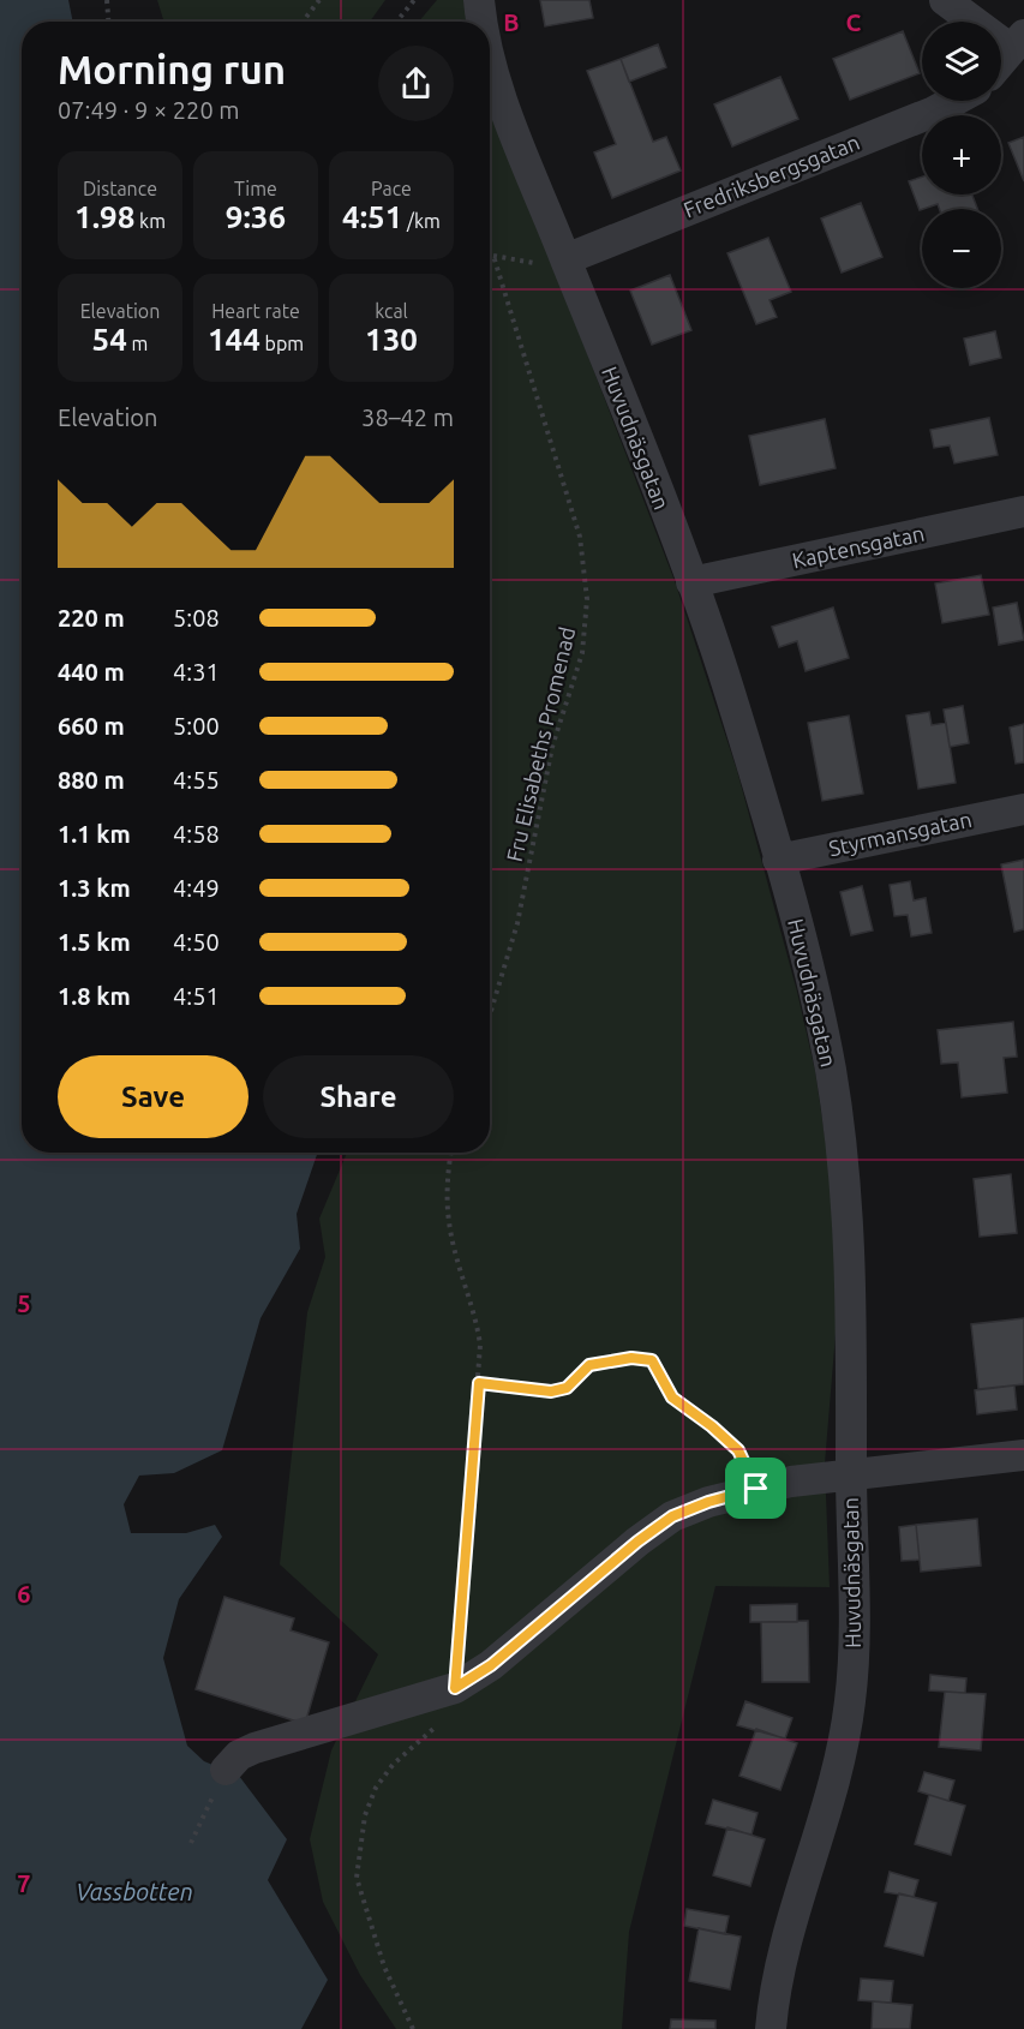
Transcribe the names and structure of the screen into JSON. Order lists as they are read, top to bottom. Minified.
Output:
{"streets":{"street":["Fredriksbergsgatan","Huvudnäsgatan","Kaptensgatan","Styrmansgatan"],"path":["Fru Elisabeths Promenad"]},"crossings":[["Fredriksbergsgatan","Huvudnäsgatan"],["Huvudnäsgatan","Kaptensgatan"],["Huvudnäsgatan","Styrmansgatan"]],"water":["Vassbotten"],"page":{"map_buttons":["+","−"],"heading":["Morning run","07:49 · 9 × 220 m"],"stats":[["Distance","1.98 km"],["Time","9:36"],["Pace","4:51 /km"],["Elevation","54 m"],["Heart rate","144 bpm"],["kcal","130"]],"chart":["Elevation","38–42 m"],"list":[{"name":"220 m","note":"5:08"},{"name":"440 m","note":"4:31"},{"name":"660 m","note":"5:00"},{"name":"880 m","note":"4:55"},{"name":"1.1 km","note":"4:58"},{"name":"1.3 km","note":"4:49"},{"name":"1.5 km","note":"4:50"},{"name":"1.8 km","note":"4:51"}],"buttons":["Save","Share"]},"grid":{"columns":["B","C"],"rows":["5","6","7"]}}
